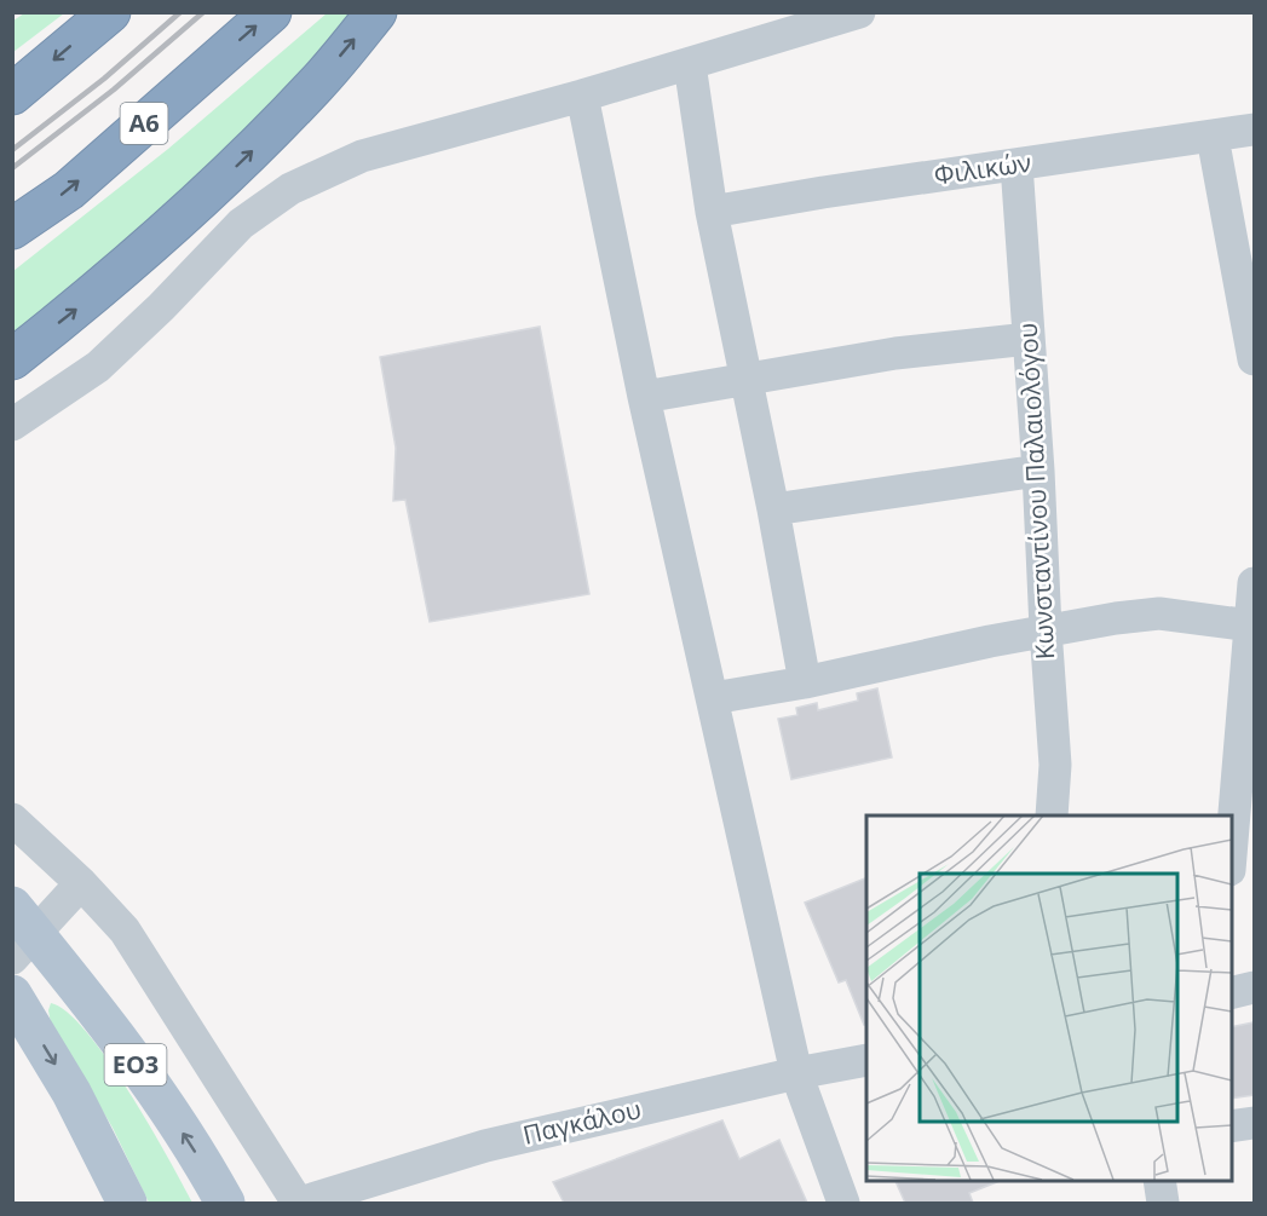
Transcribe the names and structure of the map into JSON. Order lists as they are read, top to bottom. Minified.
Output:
{"streets":{"highway":["Α6"],"main road":["ΕΟ3"],"street":["Φιλικών","Κωνσταντίνου Παλαιολόγου","Παγκάλου"]},"crossings":[["Φιλικών","Κωνσταντίνου Παλαιολόγου"]]}
